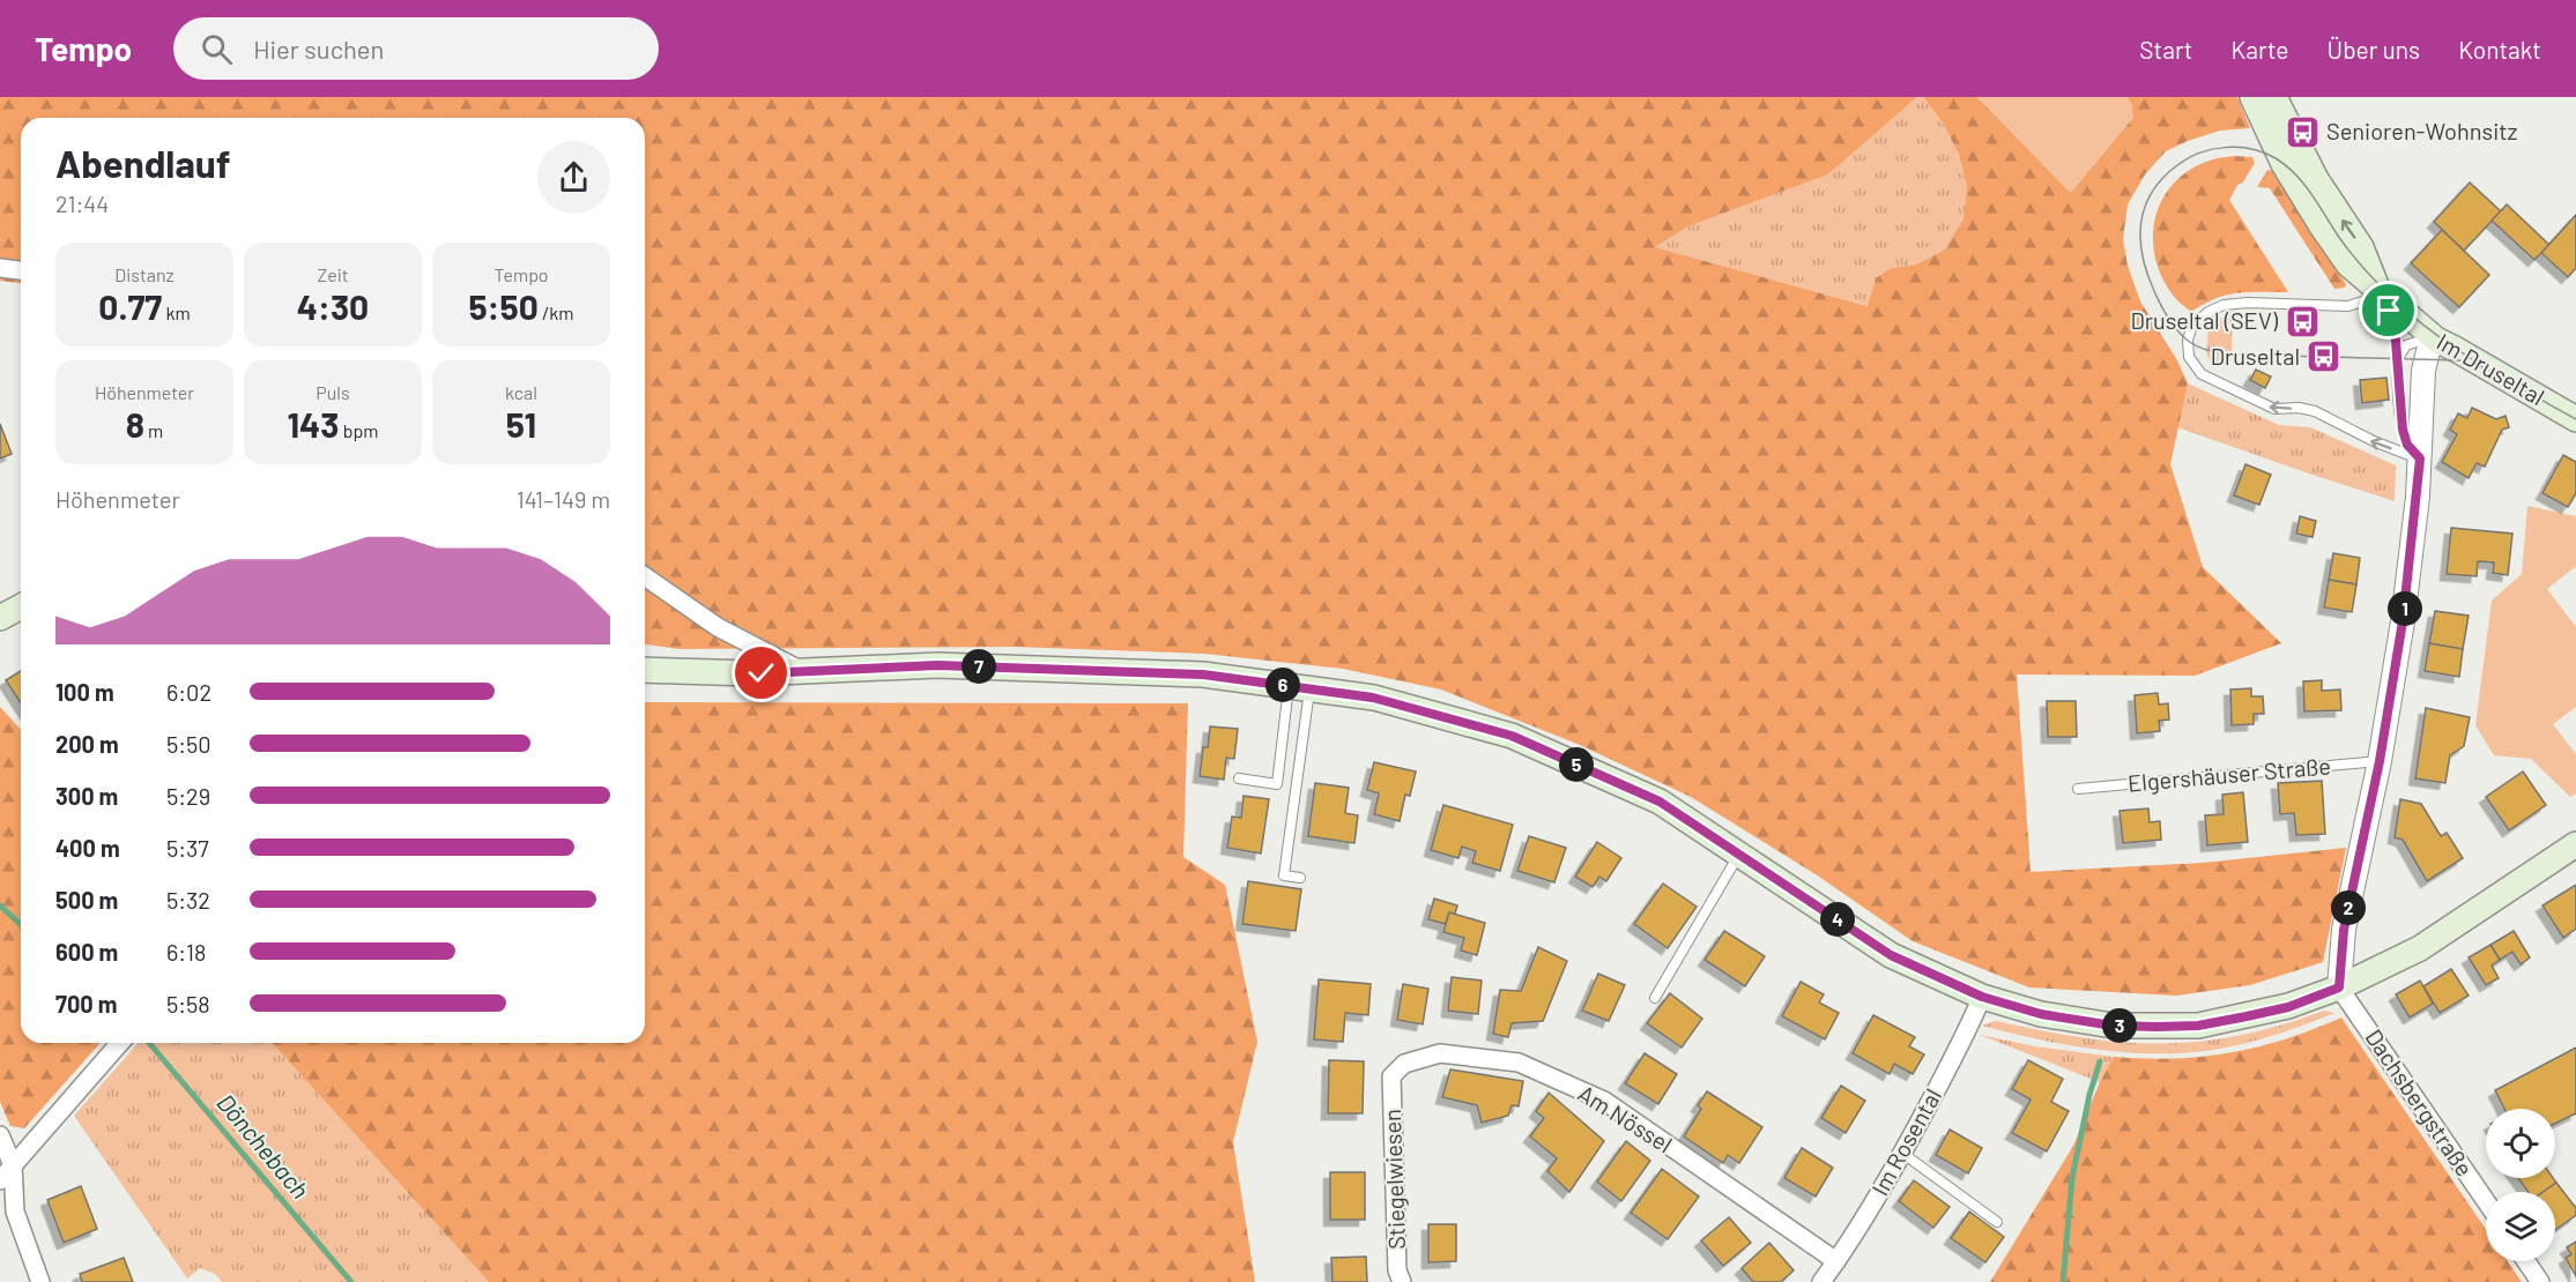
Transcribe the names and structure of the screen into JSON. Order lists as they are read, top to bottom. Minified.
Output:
{"streets":{"main road":["Im Druseltal"],"street":["Dachsbergstraße","Am Nössel","Im Rosental","Stiegelwiesen"],"lane":["Elgershäuser Straße"]},"crossings":[["Am Nössel","Im Rosental"],["Am Nössel","Stiegelwiesen"]],"water":["Dönchebach"],"places":{"bus stop":["Senioren-Wohnsitz","Druseltal (SEV)","Druseltal"]},"page":{"header":"Tempo","search":"Hier suchen","nav":["Start","Karte","Über uns","Kontakt"],"heading":["Abendlauf","21:44"],"stats":[["Distanz","0.77 km"],["Zeit","4:30"],["Tempo","5:50 /km"],["Höhenmeter","8 m"],["Puls","143 bpm"],["kcal","51"]],"chart":["Höhenmeter","141–149 m"],"pins":["1","7","6","5","2","4","3"],"list":[{"name":"100 m","note":"6:02"},{"name":"200 m","note":"5:50"},{"name":"300 m","note":"5:29"},{"name":"400 m","note":"5:37"},{"name":"500 m","note":"5:32"},{"name":"600 m","note":"6:18"},{"name":"700 m","note":"5:58"}]}}
